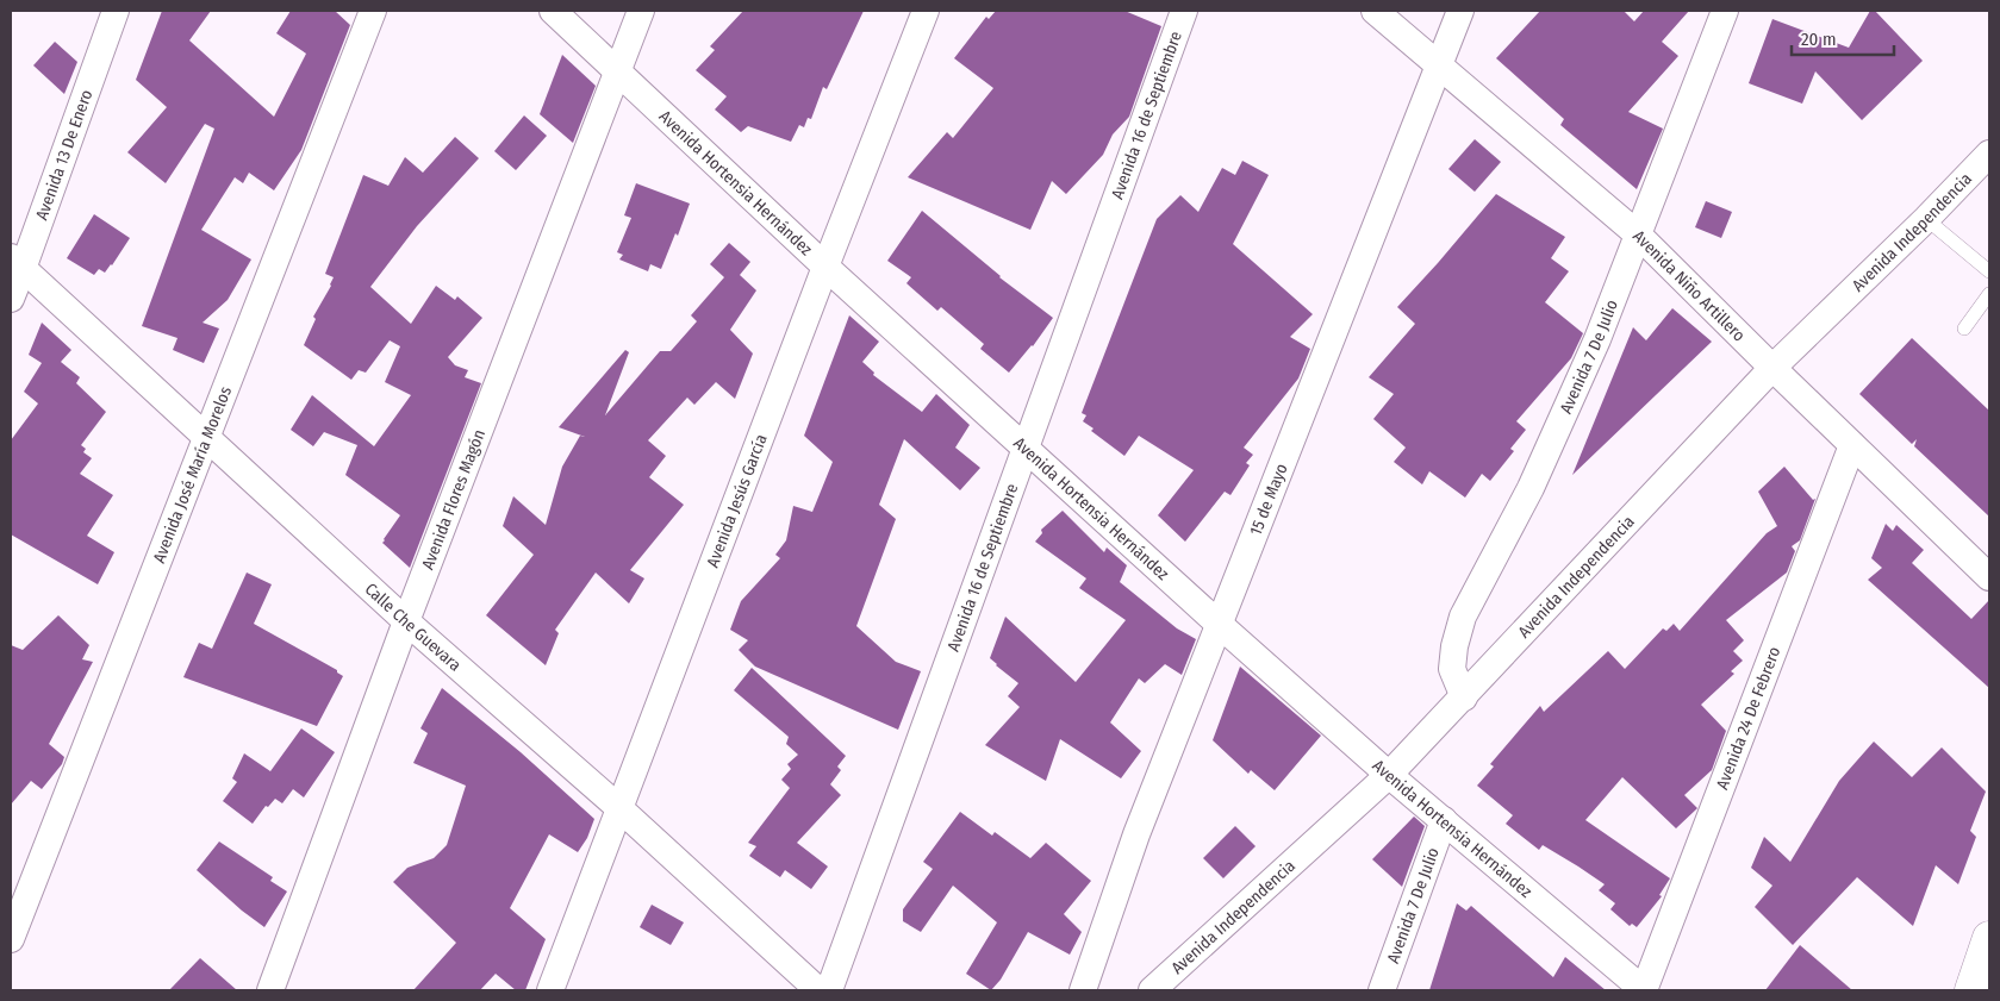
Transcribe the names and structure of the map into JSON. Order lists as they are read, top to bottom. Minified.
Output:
{"streets":{"street":["Avenida 16 de Septiembre","Avenida 13 De Enero","Avenida Hortensia Hernández","Avenida Independencia","Avenida Niño Artillero","Avenida 7 De Julio","Avenida José María Morelos","15 de Mayo","Avenida Flores Magón","Avenida Jesús García","Calle Che Guevara","Avenida 24 De Febrero"]},"crossings":[["Avenida 16 de Septiembre","Avenida Hortensia Hernández"],["Avenida 13 De Enero","Calle Che Guevara"],["Avenida Hortensia Hernández","Avenida Independencia"],["Avenida Hortensia Hernández","Avenida 7 De Julio"],["Avenida Hortensia Hernández","15 de Mayo"],["Avenida Hortensia Hernández","Avenida Flores Magón"],["Avenida Hortensia Hernández","Avenida Jesús García"],["Avenida Hortensia Hernández","Avenida 24 De Febrero"],["Avenida Independencia","Avenida Niño Artillero"],["Avenida Independencia","Avenida 7 De Julio"],["Avenida Niño Artillero","Avenida 7 De Julio"],["Avenida Niño Artillero","15 de Mayo"],["Avenida Niño Artillero","Avenida 24 De Febrero"],["Avenida José María Morelos","Calle Che Guevara"],["Avenida Flores Magón","Calle Che Guevara"],["Avenida Jesús García","Calle Che Guevara"]],"scale_bar":"20 m"}
